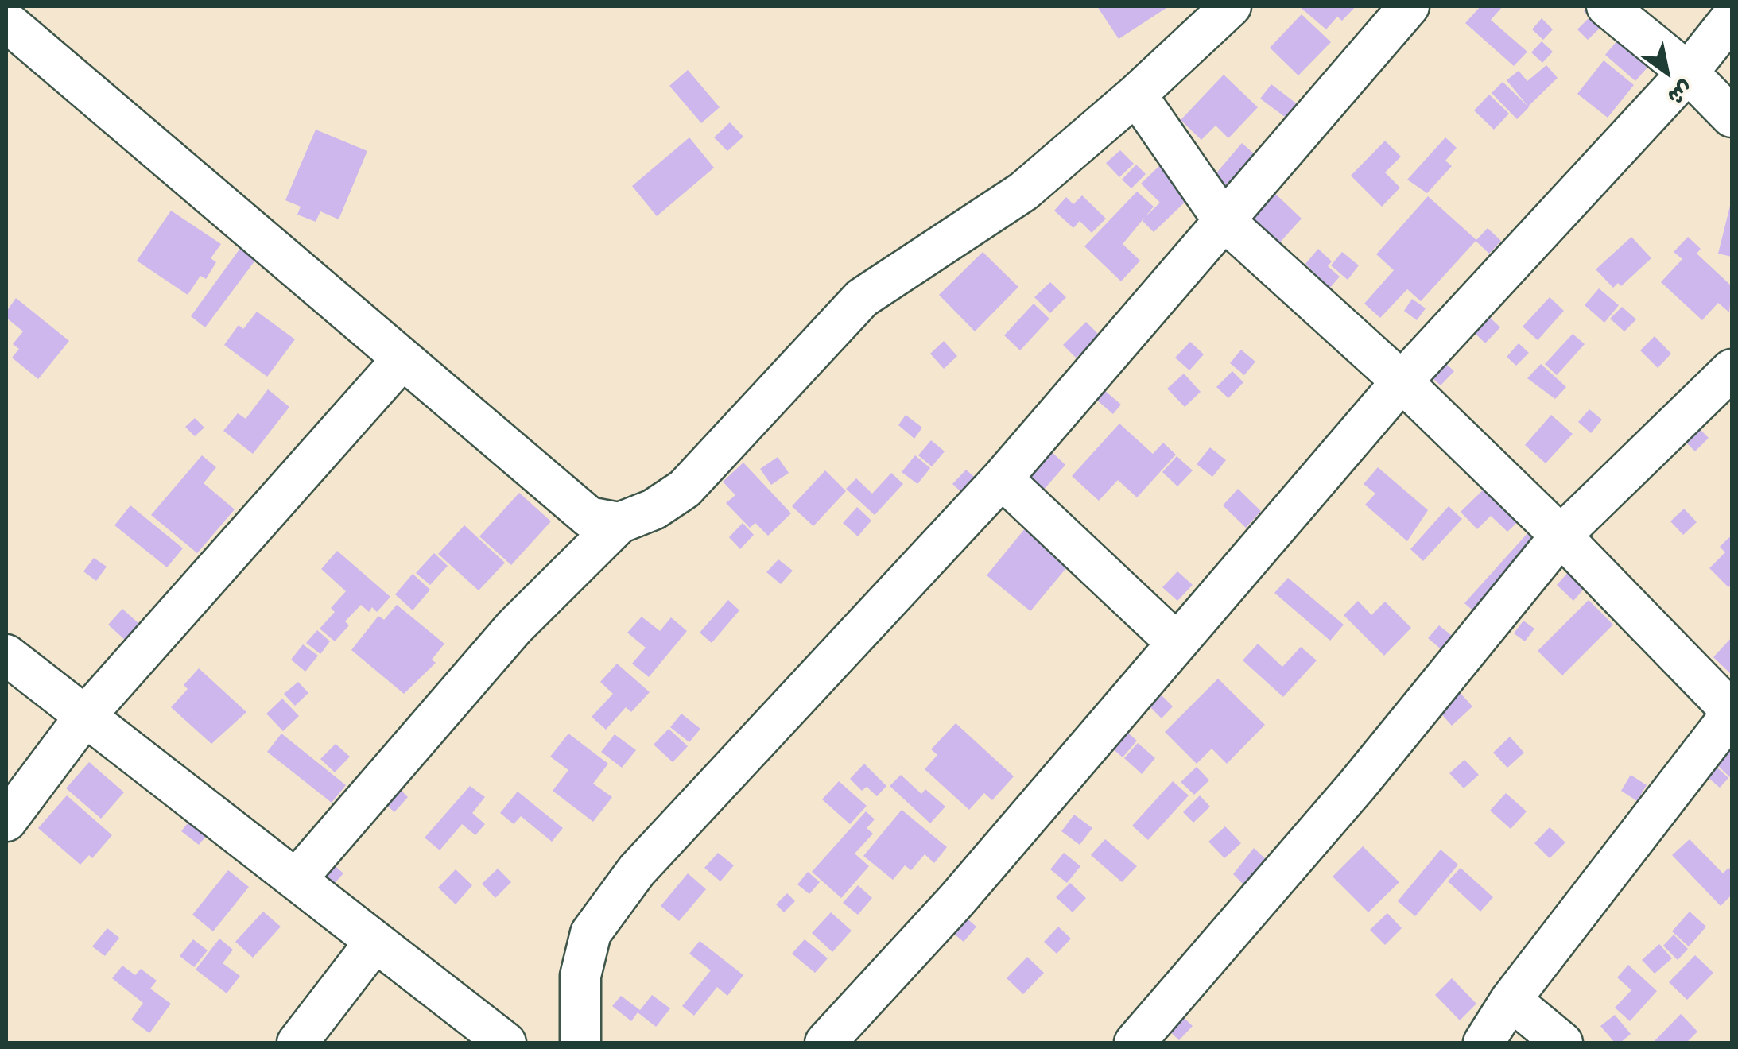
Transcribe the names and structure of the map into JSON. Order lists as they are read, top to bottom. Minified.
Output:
{"north":"bottom right"}
